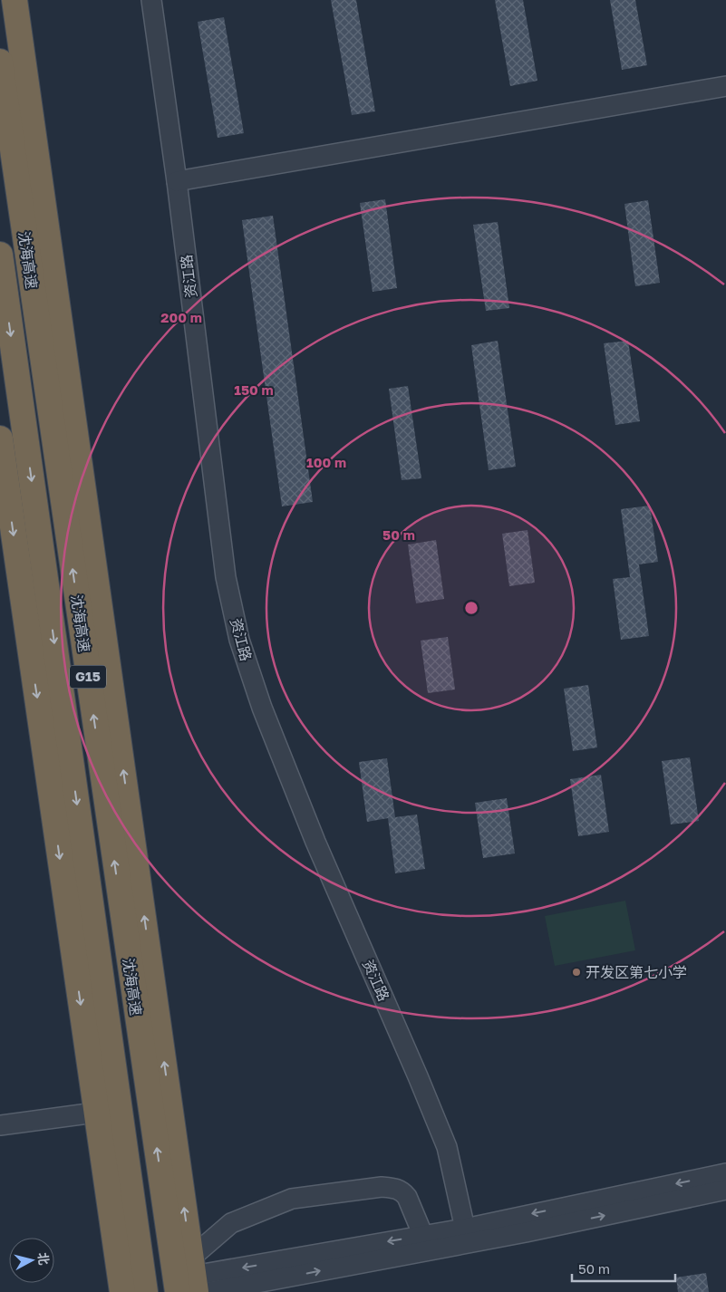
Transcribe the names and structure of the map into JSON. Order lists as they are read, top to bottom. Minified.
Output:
{"streets":{"highway":["沈海高速","G15"],"street":["资江路"]},"places":["开发区第七小学"],"scale_bar":"50 m","north":"right","rings":["200 m","150 m","100 m","50 m"]}
